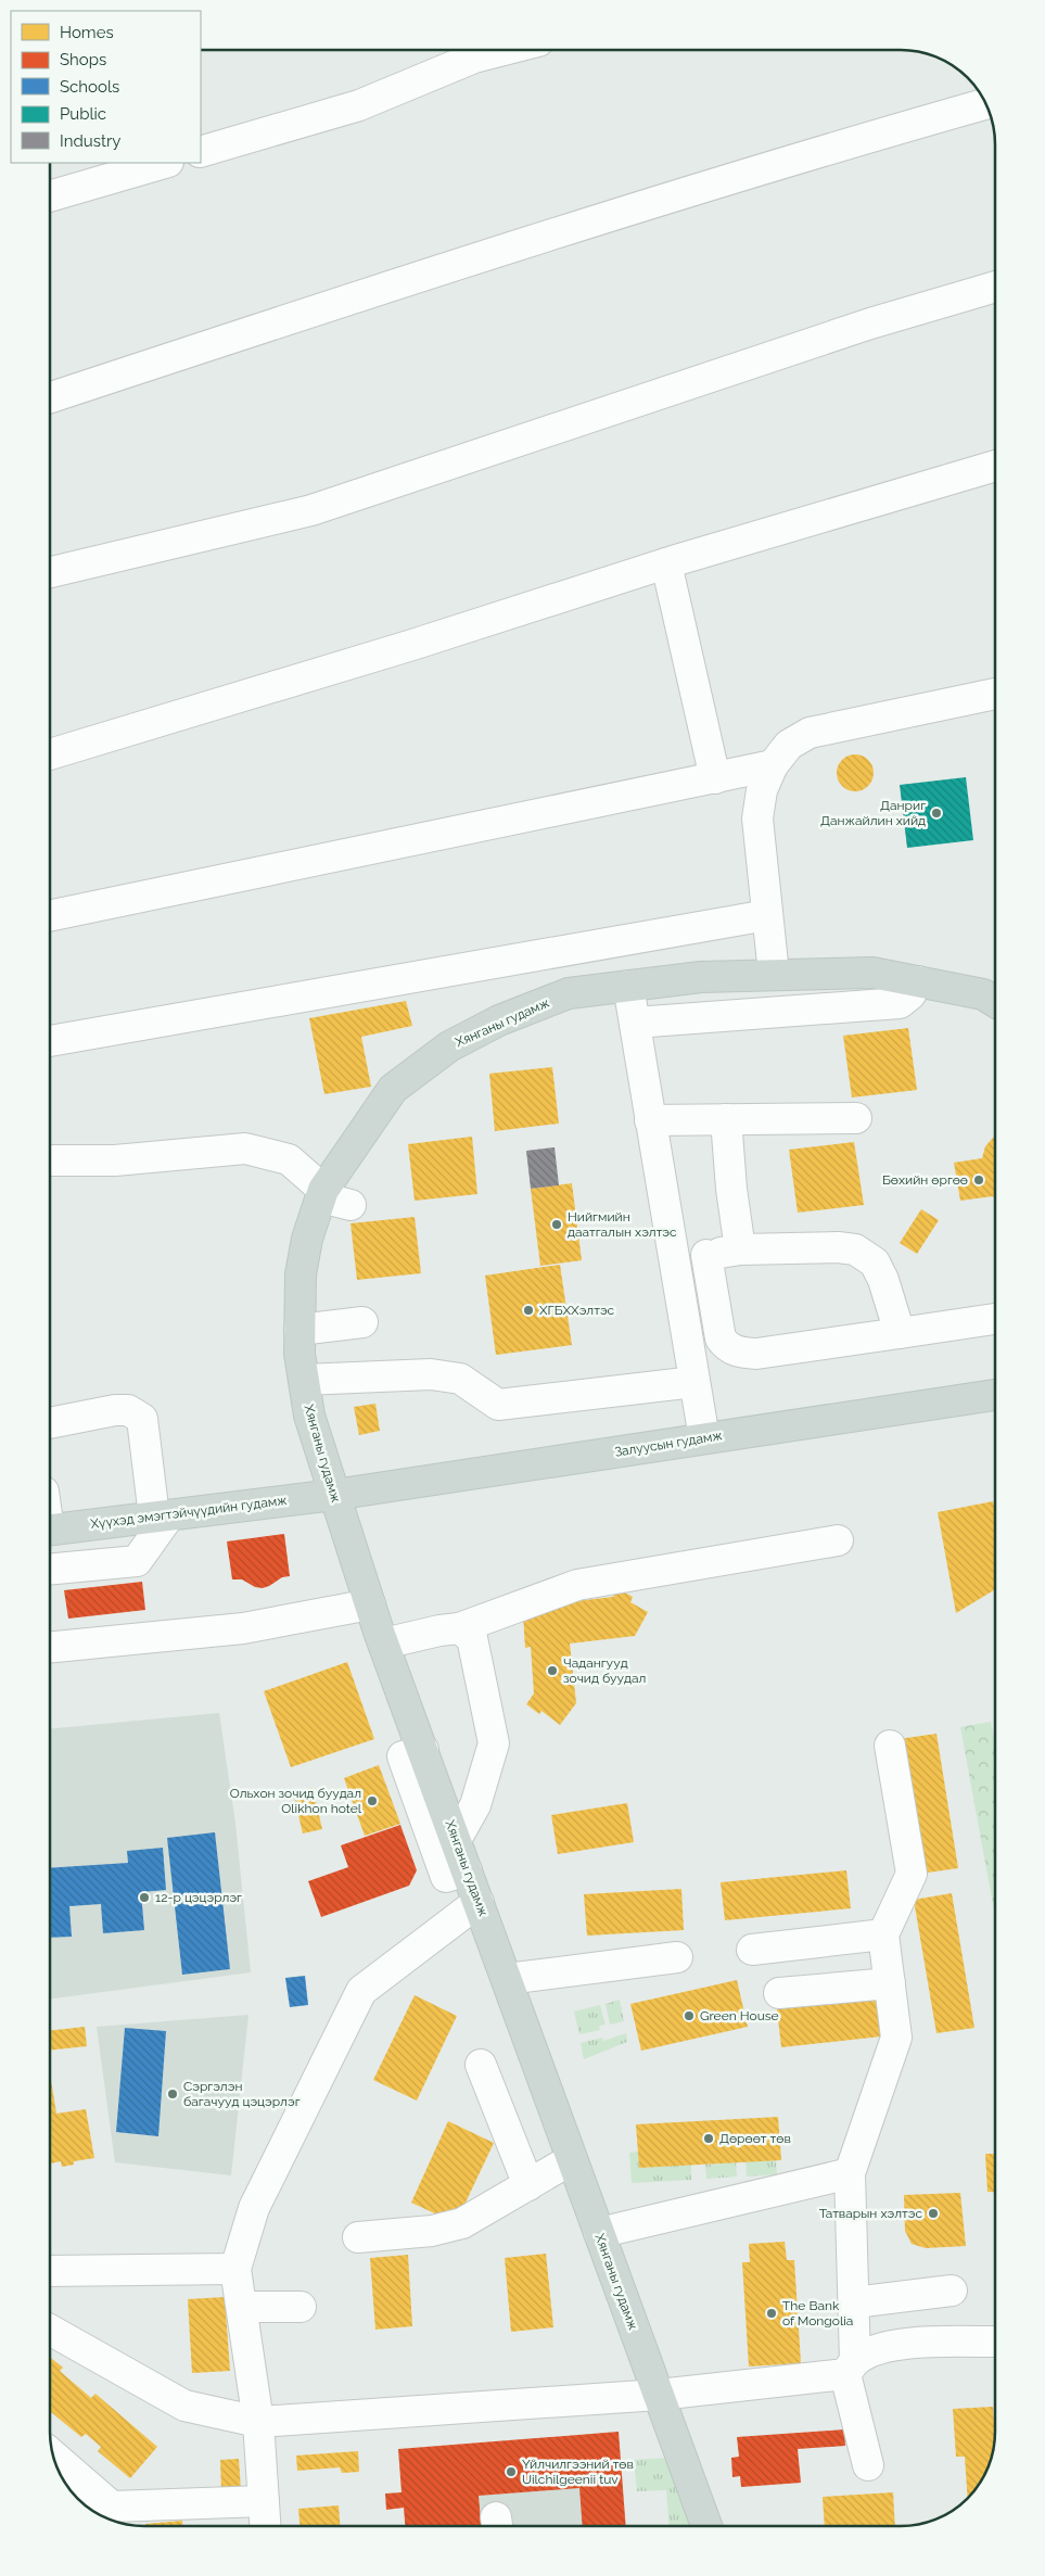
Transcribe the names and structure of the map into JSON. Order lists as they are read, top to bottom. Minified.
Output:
{"streets":{"main road":["Хянганы гудамж","Залуусын гудамж","Хүүхэд эмэгтэйчүүдийн гудамж"]},"crossings":[["Хянганы гудамж","Залуусын гудамж"],["Хянганы гудамж","Хүүхэд эмэгтэйчүүдийн гудамж"],["Залуусын гудамж","Хүүхэд эмэгтэйчүүдийн гудамж"]],"places":["Данриг Данжайлин хийд","Бөхийн өргөө","Нийгмийн даатгалын хэлтэс","ХГБХХэлтэс","Чадангууд зочид буудал","Ольхон зочид буудал Olikhon hotel","12-р цэцэрлэг","Green House","Сэргэлэн багачууд цэцэрлэг","Дөрөөт төв","Татварын хэлтэс","The Bank of Mongolia","Үйлчилгээний төв Uilchilgeenii tuv"],"legend":["Homes","Shops","Schools","Public","Industry"]}
